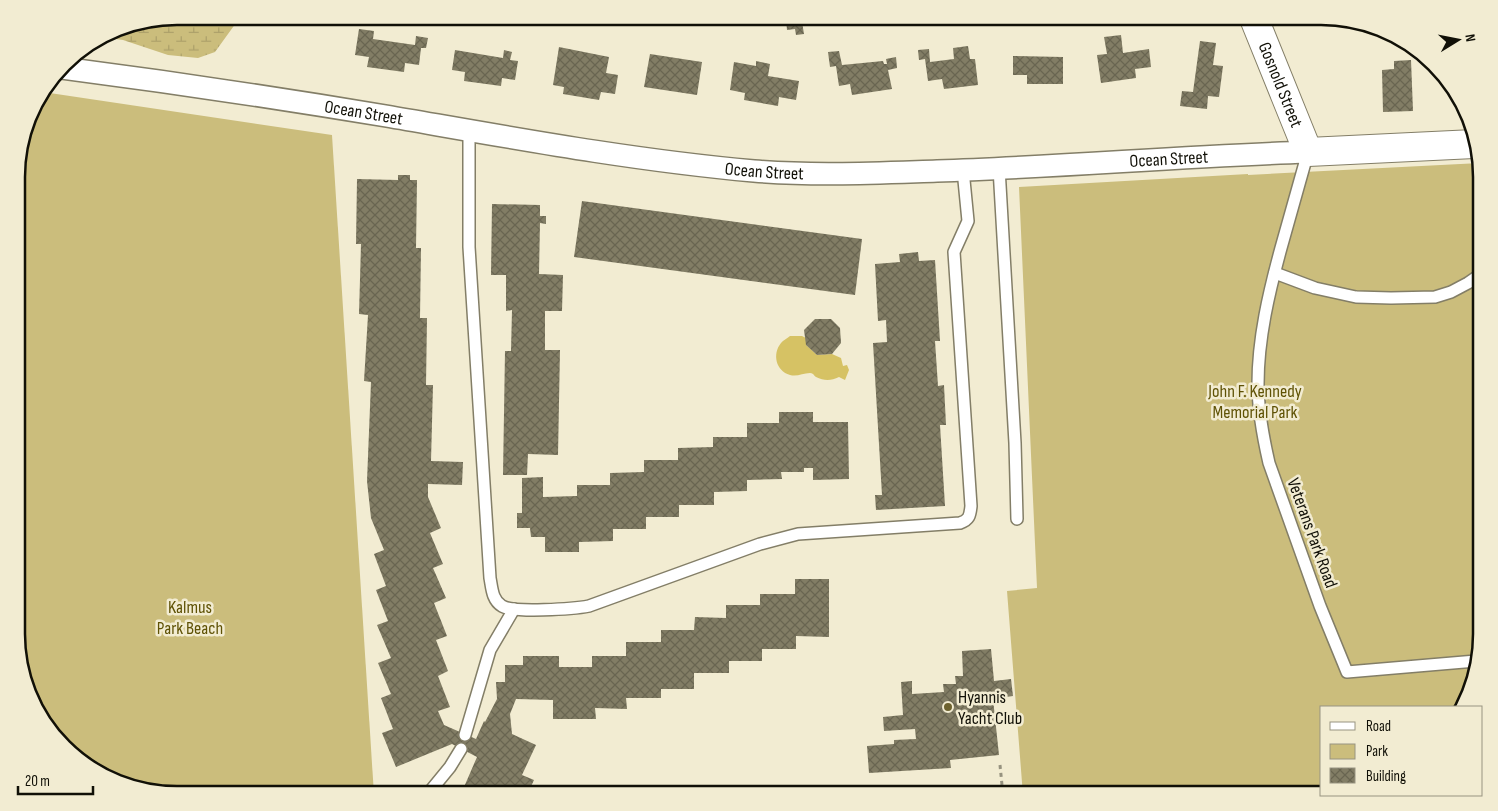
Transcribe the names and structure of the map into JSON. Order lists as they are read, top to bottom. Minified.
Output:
{"streets":{"main road":["Gosnold Street","Ocean Street"],"lane":["Veterans Park Road"]},"crossings":[["Gosnold Street","Ocean Street"],["Gosnold Street","Veterans Park Road"],["Ocean Street","Veterans Park Road"]],"parks":["John F. Kennedy Memorial Park","Kalmus Park Beach"],"places":["Hyannis Yacht Club"],"legend":["Road","Park","Building"],"scale_bar":"20 m","north":"right"}
